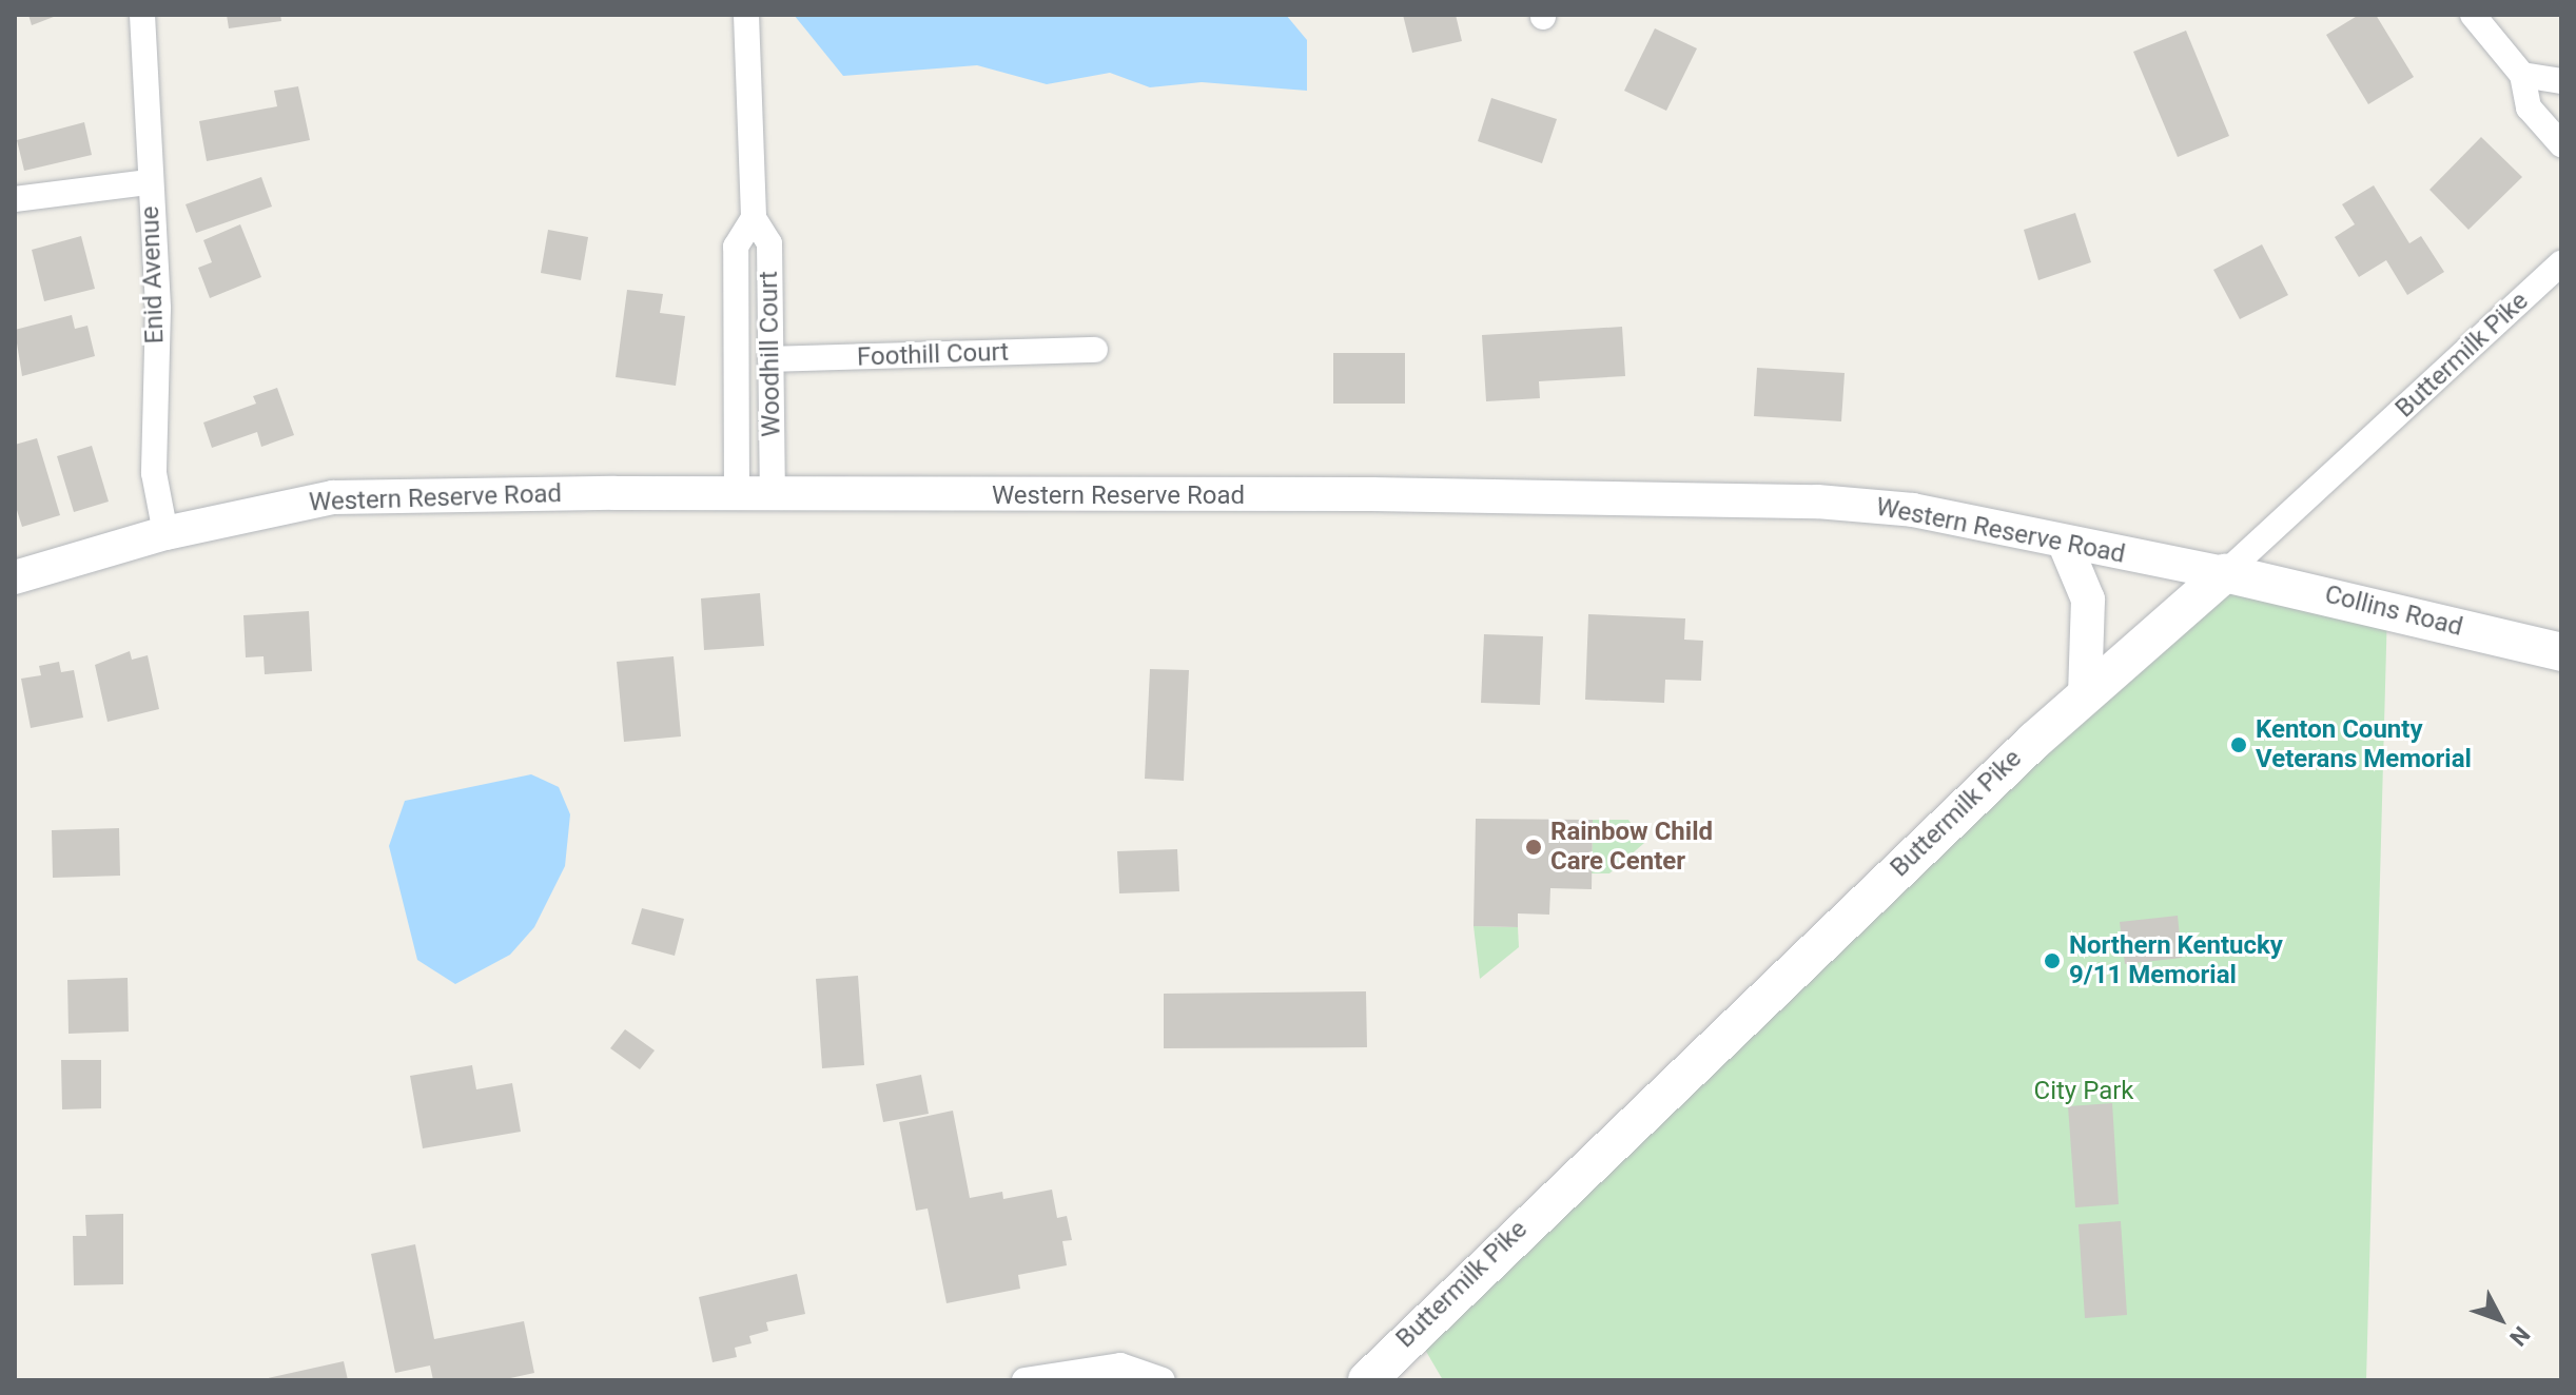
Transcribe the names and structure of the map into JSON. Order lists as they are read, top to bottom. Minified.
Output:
{"streets":{"main road":["Buttermilk Pike","Collins Road"],"street":["Enid Avenue","Woodhill Court","Foothill Court","Western Reserve Road"]},"crossings":[["Enid Avenue","Western Reserve Road"],["Woodhill Court","Foothill Court"],["Woodhill Court","Western Reserve Road"],["Buttermilk Pike","Western Reserve Road"],["Buttermilk Pike","Collins Road"],["Western Reserve Road","Collins Road"]],"parks":["City Park"],"places":["Kenton County Veterans Memorial","Rainbow Child Care Center","Northern Kentucky 9/11 Memorial"],"north":"bottom right"}
